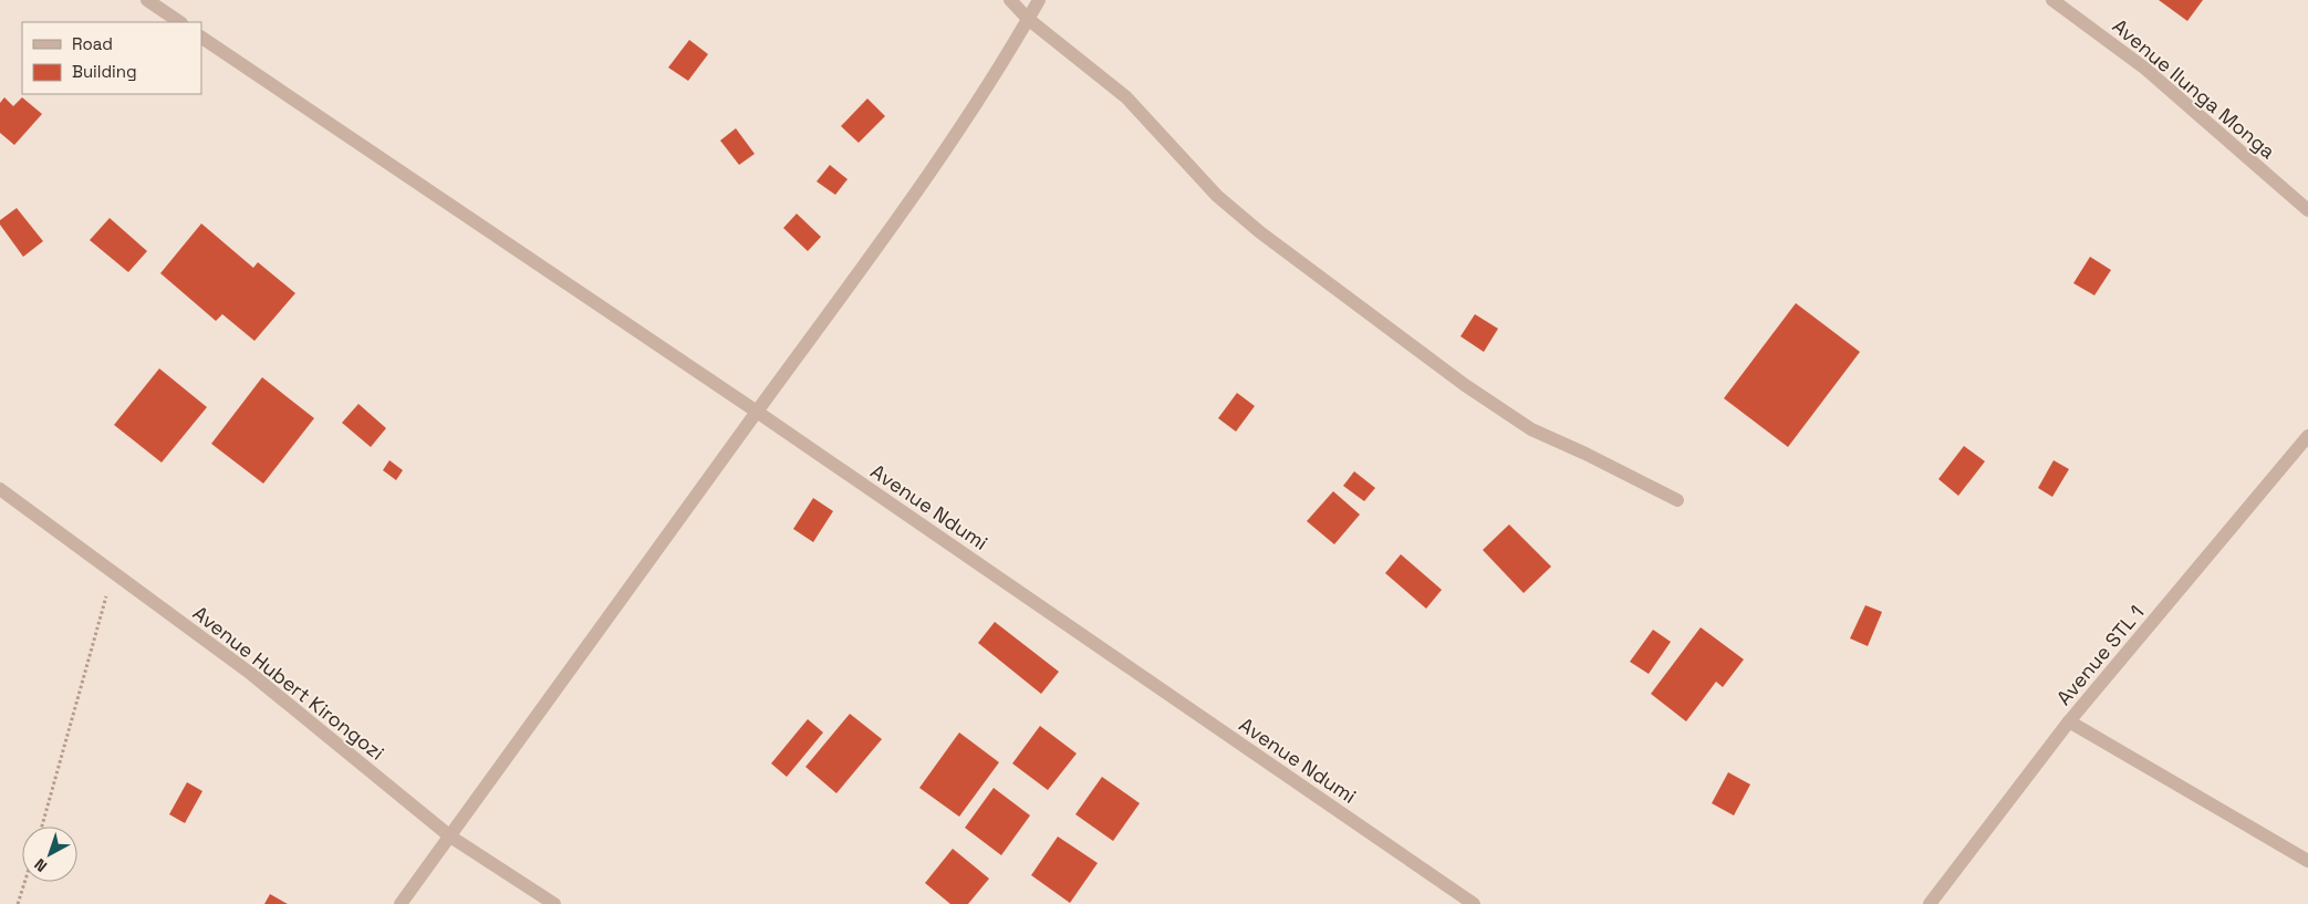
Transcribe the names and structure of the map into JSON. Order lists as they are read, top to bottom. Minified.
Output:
{"streets":{"street":["Avenue Ilunga Monga","Avenue Ndumi","Avenue STL 1","Avenue Hubert Kirongozi"]},"legend":["Road","Building"],"north":"bottom left"}
